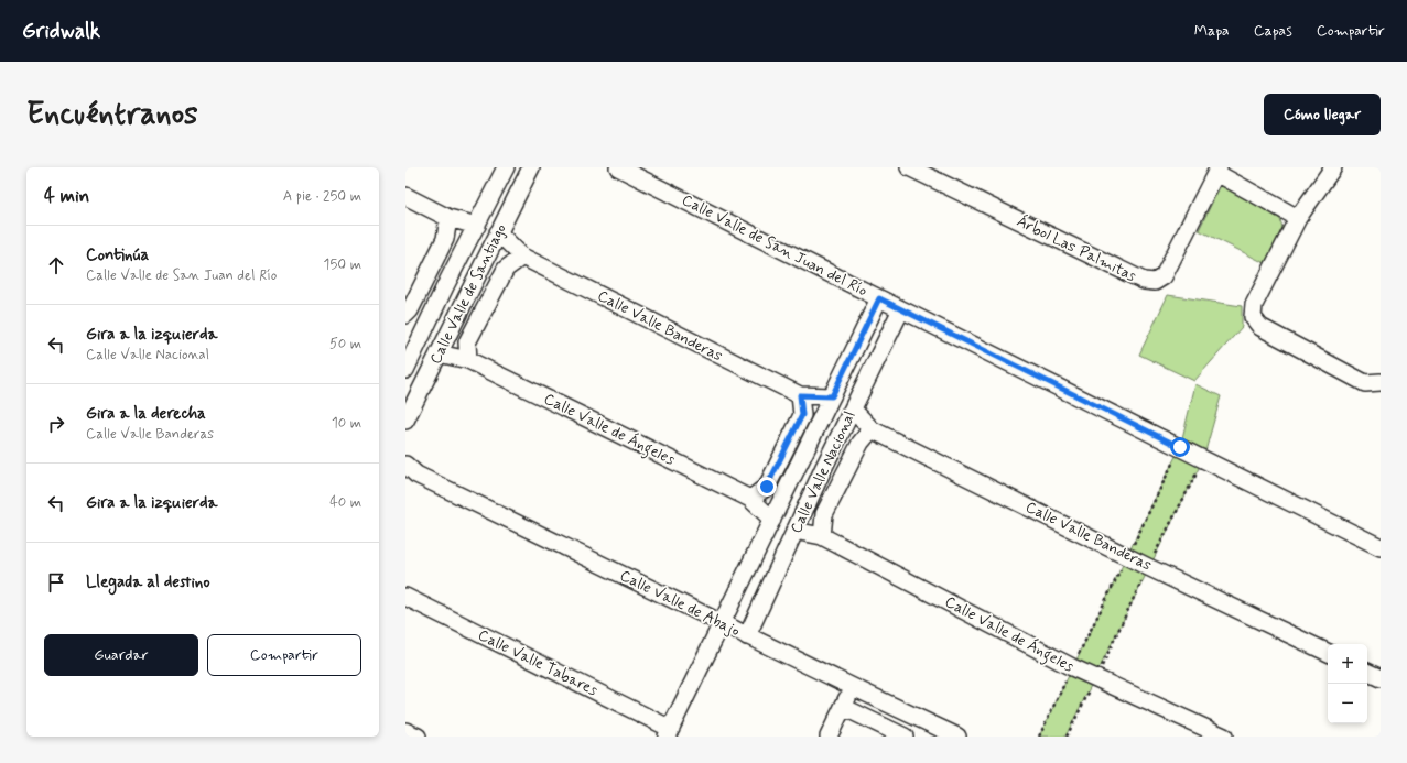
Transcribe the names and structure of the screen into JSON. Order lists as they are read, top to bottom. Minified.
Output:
{"streets":{"street":["Calle Valle de San Juan del Río","Árbol Las Palmitas","Calle Valle de Santiago","Calle Valle Banderas","Calle Valle de Ángeles","Calle Valle Nacional","Calle Valle de Abajo","Calle Valle Tabares"]},"crossings":[["Calle Valle de San Juan del Río","Calle Valle Nacional"],["Calle Valle de Santiago","Calle Valle Banderas"],["Calle Valle de Santiago","Calle Valle de Ángeles"],["Calle Valle Banderas","Calle Valle Nacional"],["Calle Valle de Ángeles","Calle Valle Nacional"],["Calle Valle Nacional","Calle Valle de Abajo"],["Calle Valle Nacional","Calle Valle Tabares"]],"page":{"header":"Gridwalk","nav":["Mapa","Capas","Compartir"],"buttons":["Cómo llegar",["Guardar","Compartir"]],"title":"Encuéntranos","heading":["4 min","A pie · 250 m"],"list":[["Continúa","Calle Valle de San Juan del Río","150 m"],["Gira a la izquierda","Calle Valle Nacional","50 m"],["Gira a la derecha","Calle Valle Banderas","10 m"],["Gira a la izquierda","40 m"],"Llegada al destino"],"map_buttons":["+","−"]}}
